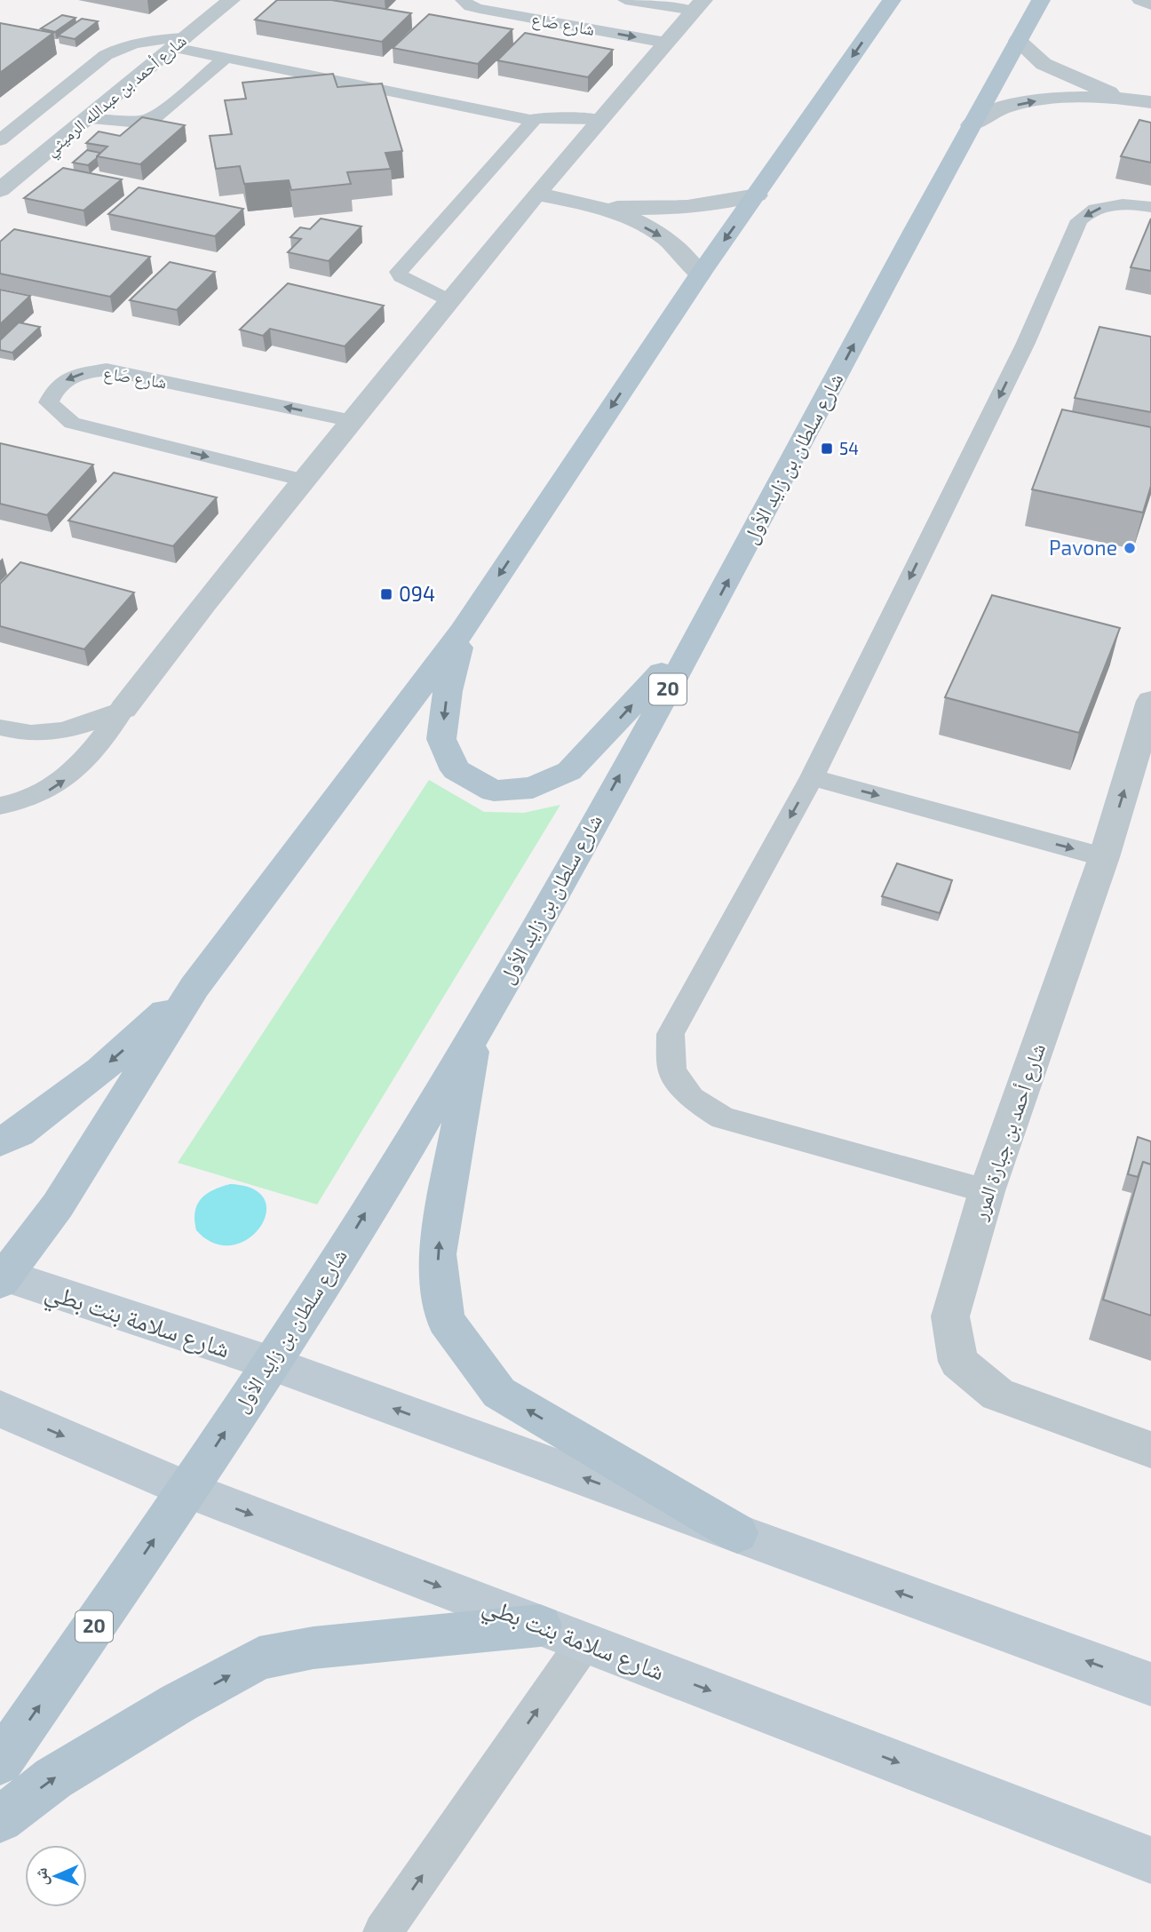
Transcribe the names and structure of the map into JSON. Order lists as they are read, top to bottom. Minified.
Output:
{"streets":{"main road":["شارع سلطان بن زايد الأول","20","شارع سلامة بنت بطي"],"street":["شارع أحمد بن عبدالله الرميثي","شارع أحمد بن جبارة المرر"],"lane":["شارع صَاع"]},"crossings":[["شارع سلطان بن زايد الأول","شارع سلامة بنت بطي"]],"places":{"transit":["54","094"],"other":["Pavone"]},"north":"left"}
